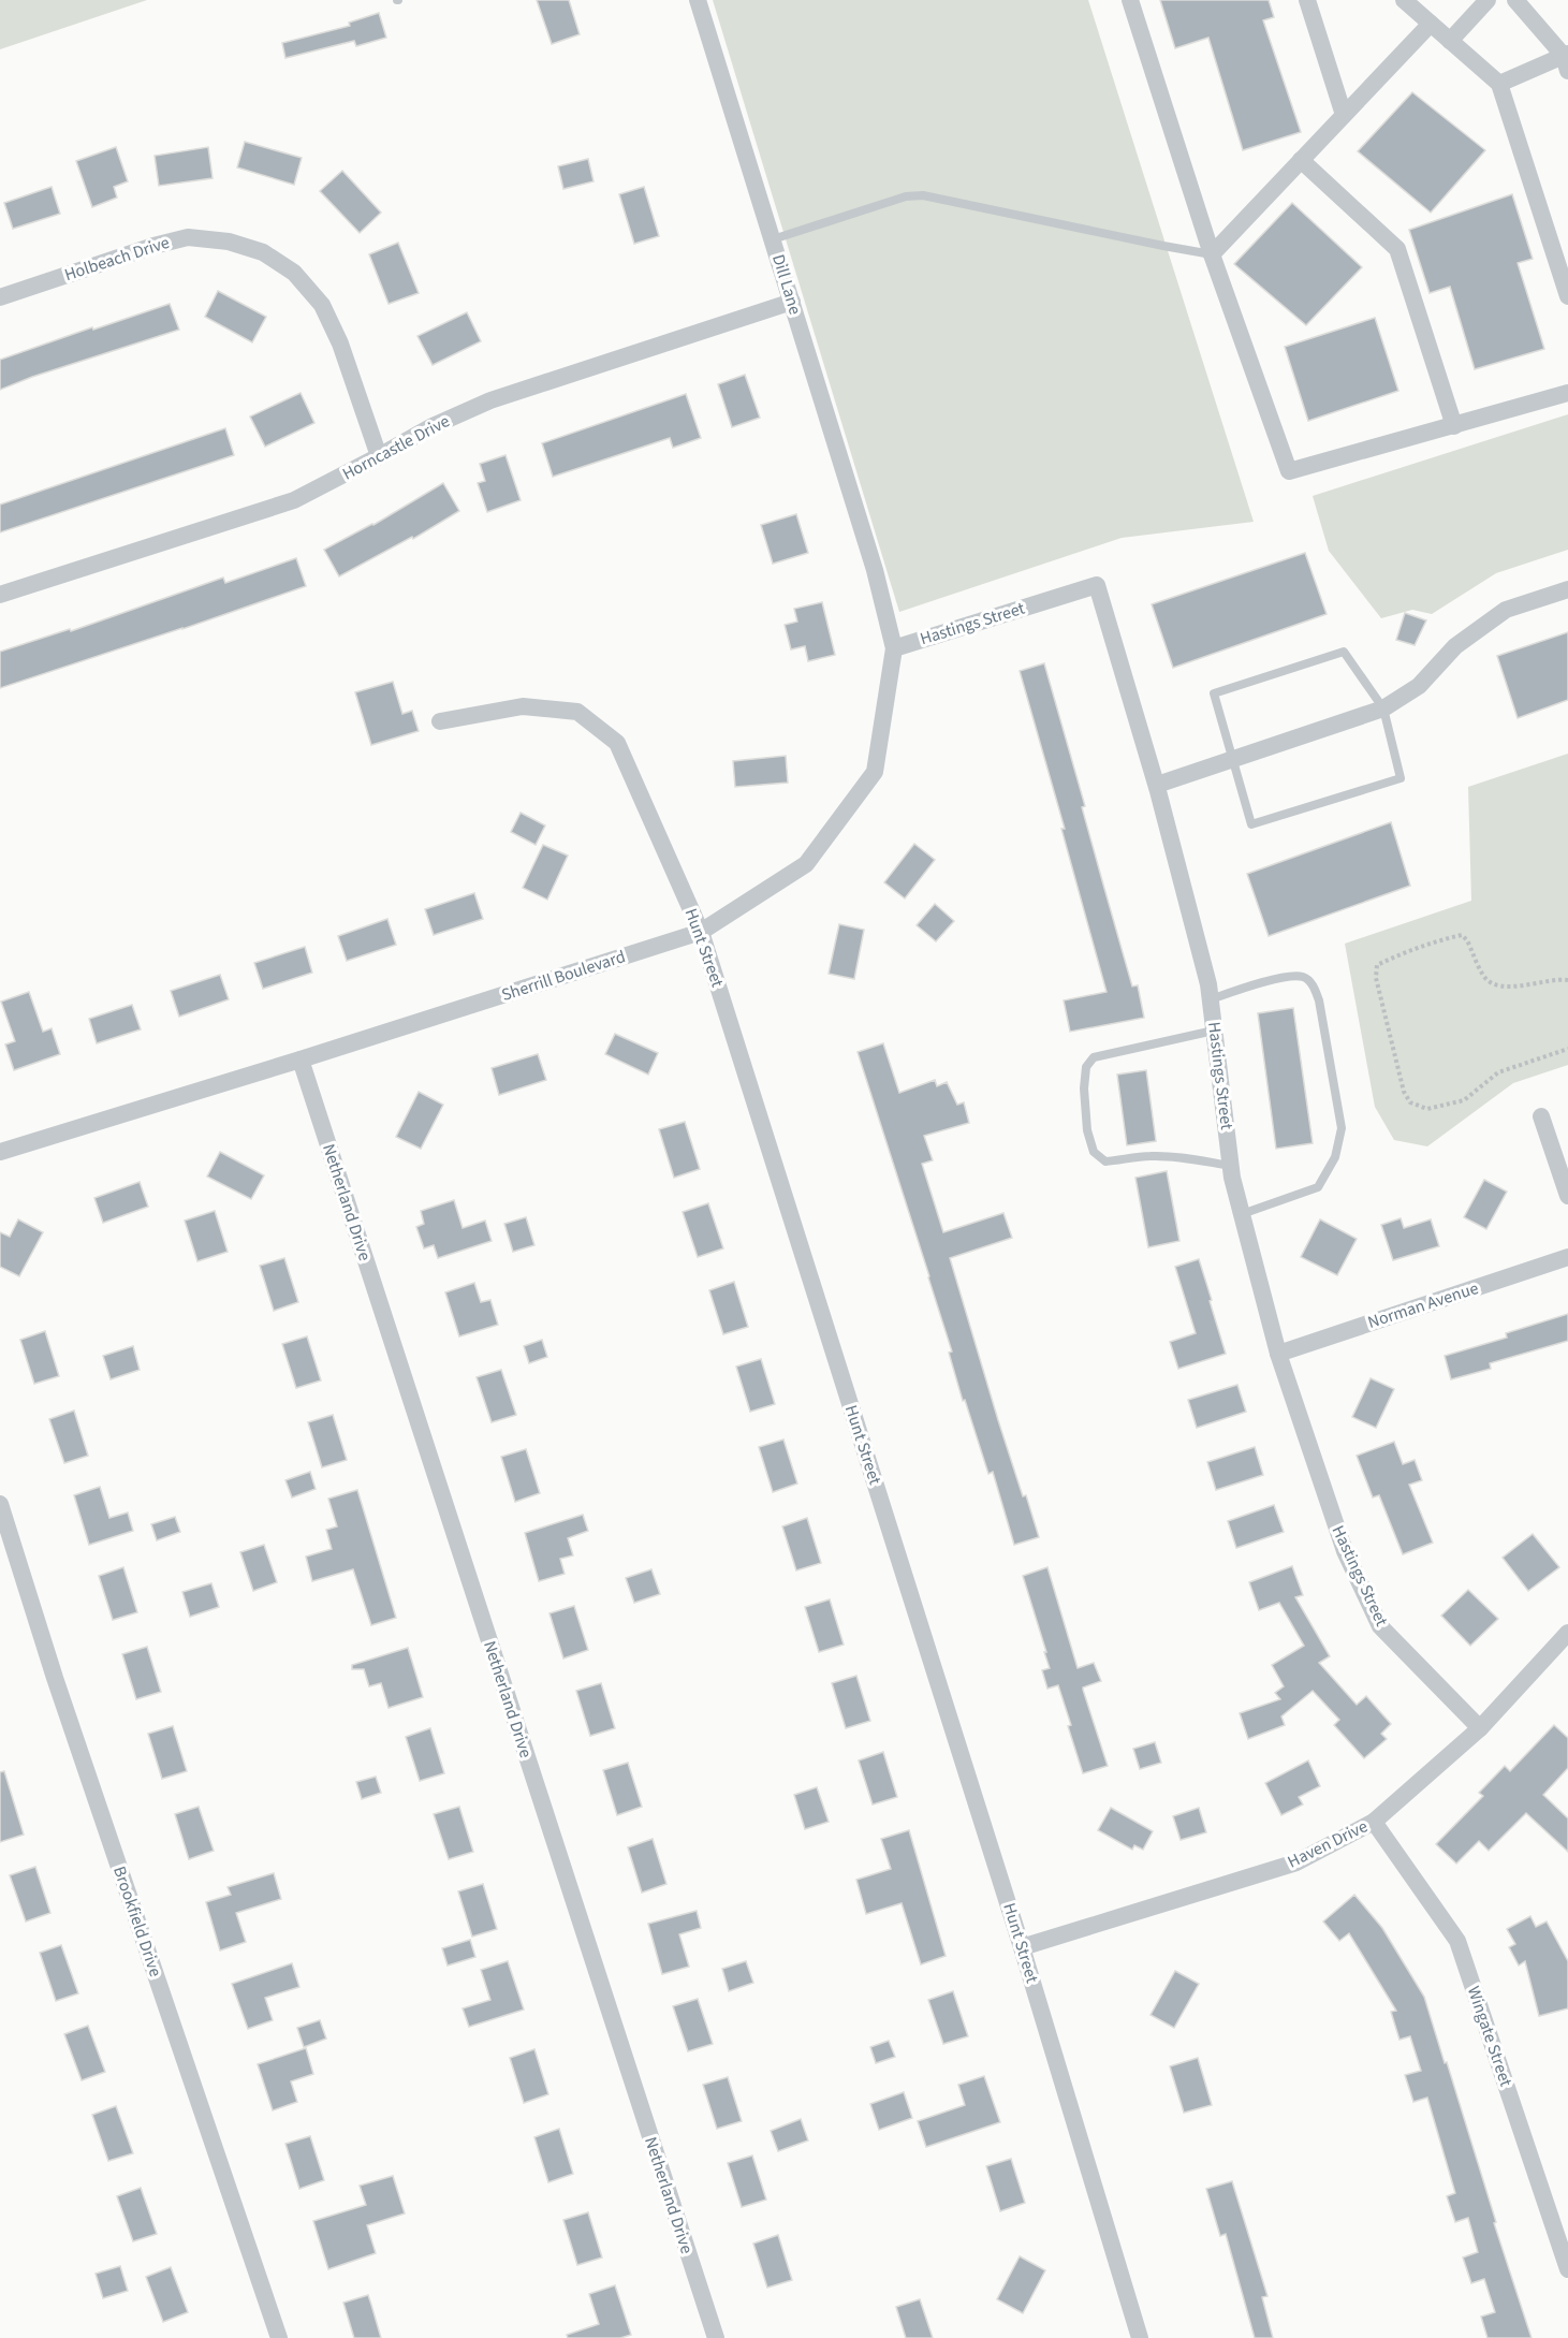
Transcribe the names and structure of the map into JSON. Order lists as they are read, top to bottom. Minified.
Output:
{"streets":{"street":["Holbeach Drive","Dill Lane","Horncastle Drive","Hastings Street","Hunt Street","Sherrill Boulevard","Netherland Drive","Norman Avenue","Haven Drive","Brookfield Drive","Wingate Street"]},"crossings":[["Holbeach Drive","Horncastle Drive"],["Dill Lane","Horncastle Drive"],["Dill Lane","Sherrill Boulevard"],["Hastings Street","Sherrill Boulevard"],["Hastings Street","Norman Avenue"],["Hastings Street","Haven Drive"],["Hunt Street","Sherrill Boulevard"],["Hunt Street","Haven Drive"],["Sherrill Boulevard","Netherland Drive"],["Haven Drive","Wingate Street"]]}
